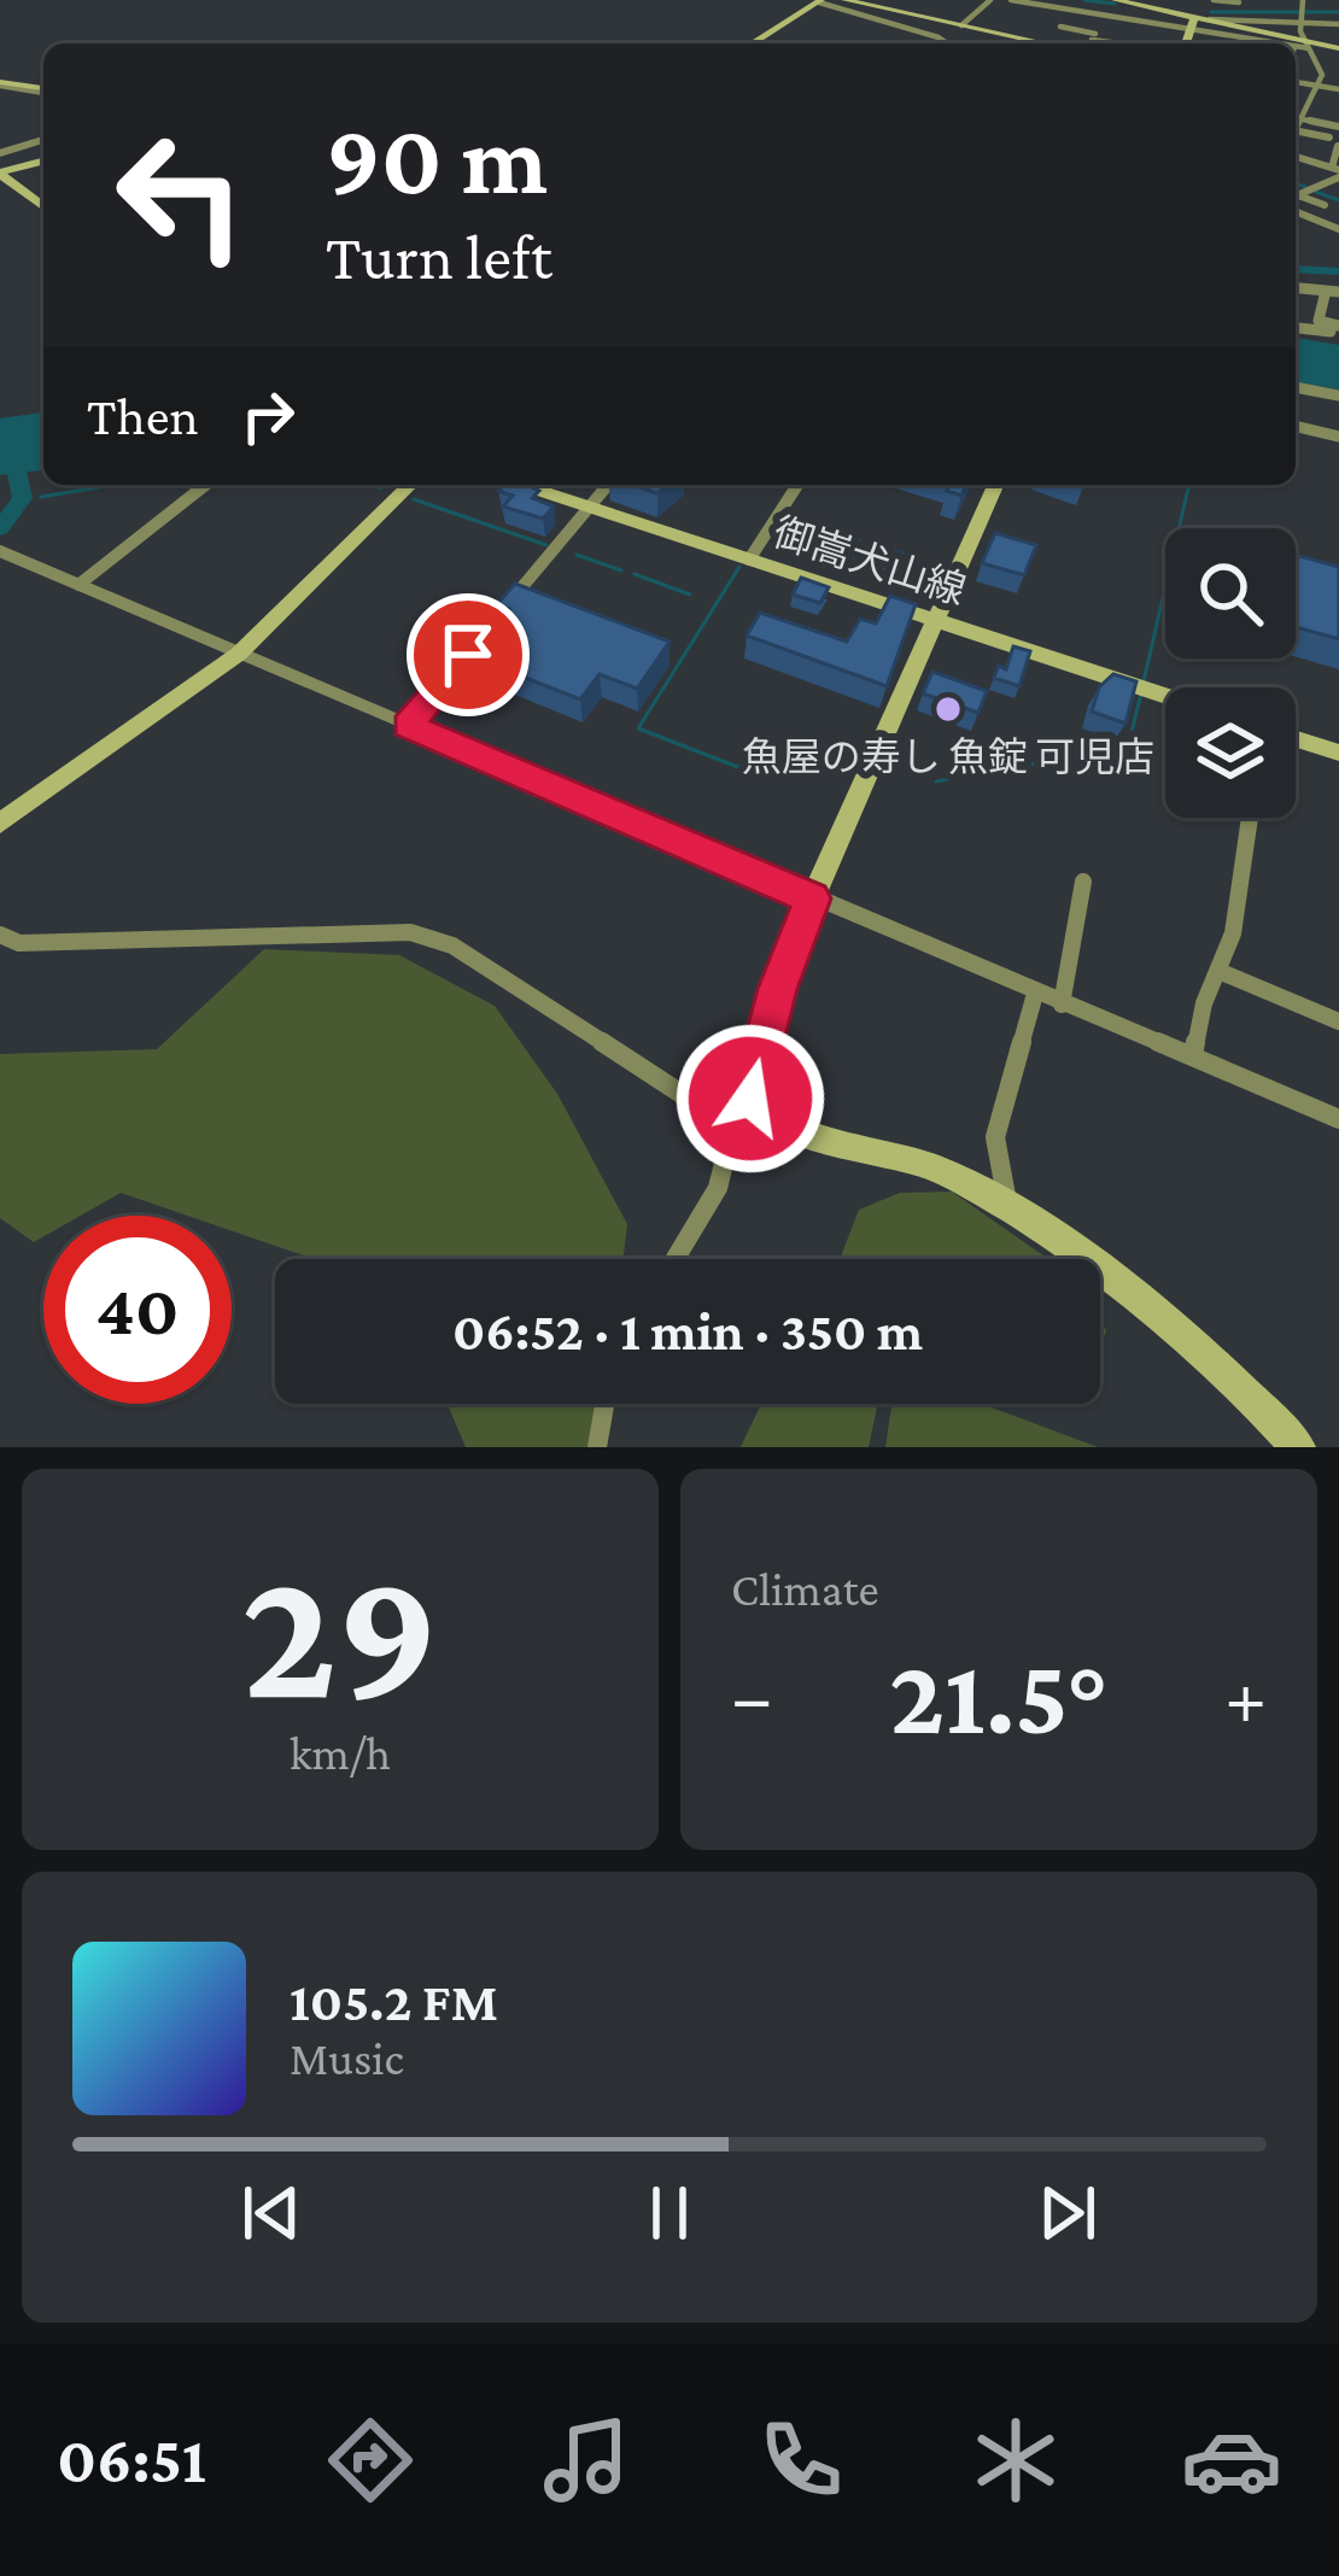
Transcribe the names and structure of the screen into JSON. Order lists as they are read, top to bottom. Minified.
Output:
{"streets":{"street":["御嵩犬山線"]},"places":["魚屋の寿し 魚錠 可児店"],"page":{"turn":["90 m","Turn left"],"then":"Then","limit":"40","trip":"06:52 · 1 min · 350 m","tile":[["29","km/h"],"Climate"],"heat":["−","21.5°","+"],"song":["105.2 FM","Music"],"tabs":"06:51"}}
